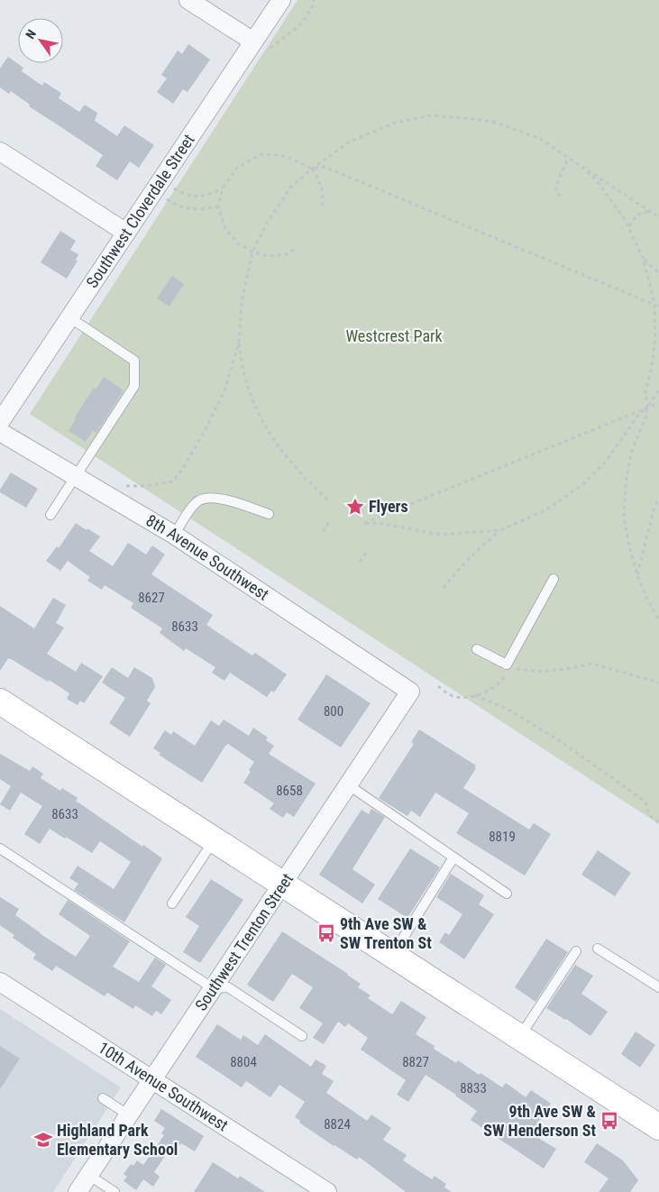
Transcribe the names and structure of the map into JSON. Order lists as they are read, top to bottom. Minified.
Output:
{"streets":{"street":["Southwest Cloverdale Street","8th Avenue Southwest","Southwest Trenton Street","10th Avenue Southwest"]},"crossings":[["8th Avenue Southwest","Southwest Trenton Street"],["Southwest Trenton Street","10th Avenue Southwest"]],"parks":["Westcrest Park"],"places":{"place":["Flyers"],"bus stop":["9th Ave SW & SW Trenton St","9th Ave SW & SW Henderson St"],"school or university":["Highland Park Elementary School"]},"house_numbers":["8627","8633","800","8658","8633","8819","8804","8827","8833","8824"],"north":"top left"}
